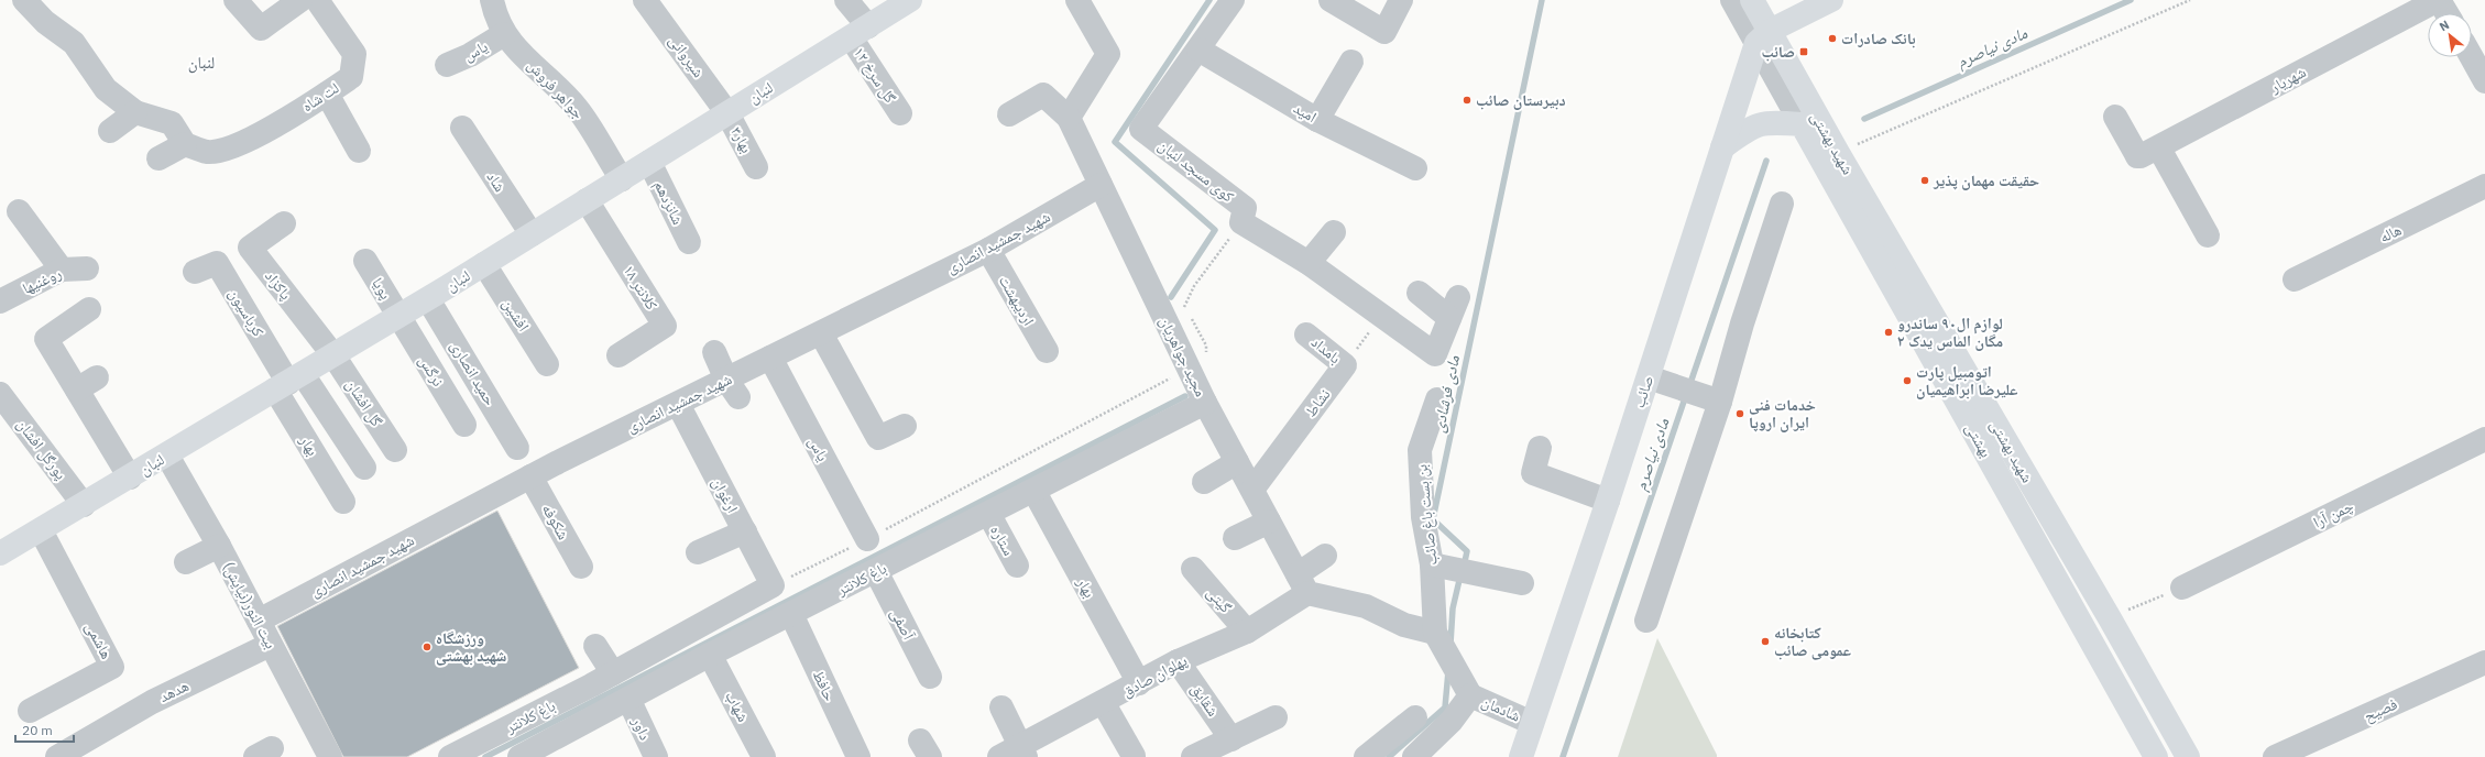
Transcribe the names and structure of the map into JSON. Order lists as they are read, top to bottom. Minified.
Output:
{"streets":{"main road":["لنبان","شهید بهشتی","صائب","بهشتی"],"street":["یاس","شیروانی","گل سرخ ۱۲","شهریار","جواهر فروش","لت شاه","امید","بهار۳","کوی مسجد لنبان","شاد","شانزدهم","هاله","شهید جمشید انصاری","روغنیها","پاکزاد","کلانتر ۱۸","پویا","اردیبهشت","کرباسیون","افشین","بامداد","مجید جواهریان","نرگس","حمید انصاری","گل افشان","نشاط","بهار","پورگل افشان","ارغوان","چمن آرا","بن بست باغ صائب","شکوفه","ستاره","باغ کلانتر","گیتی","بیت النور(نیایش)","آصفی","هاشمی","پهلوان صادق","حافظ","هدهد","شقایق","شهاب","شادمان","فصیح","داور"]},"crossings":[["یاس","جواهر فروش"],["یاس","شهید جمشید انصاری"],["شیروانی","لنبان"],["شیروانی","بهار۳"],["گل سرخ ۱۲","لنبان"],["جواهر فروش","لنبان"],["لنبان","بهار۳"],["لنبان","شاد"],["لنبان","شانزدهم"],["لنبان","پاکزاد"],["لنبان","کلانتر ۱۸"],["لنبان","پویا"],["لنبان","کرباسیون"],["لنبان","افشین"],["لنبان","نرگس"],["لنبان","حمید انصاری"],["لنبان","گل افشان"],["لنبان","بهار"],["لنبان","پورگل افشان"],["لنبان","بیت النور(نیایش)"],["لنبان","هاشمی"],["امید","کوی مسجد لنبان"],["شهید بهشتی","صائب"],["کوی مسجد لنبان","مجید جواهریان"],["شهید جمشید انصاری","اردیبهشت"],["شهید جمشید انصاری","مجید جواهریان"],["شهید جمشید انصاری","ارغوان"],["شهید جمشید انصاری","شکوفه"],["شهید جمشید انصاری","بیت النور(نیایش)"],["پاکزاد","گل افشان"],["پویا","نرگس"],["کرباسیون","بهار"],["بامداد","نشاط"],["مجید جواهریان","نشاط"],["مجید جواهریان","باغ کلانتر"],["مجید جواهریان","پهلوان صادق"],["صائب","شادمان"],["بهار","باغ کلانتر"],["بهار","پهلوان صادق"],["ارغوان","باغ کلانتر"],["ستاره","باغ کلانتر"],["باغ کلانتر","آصفی"],["باغ کلانتر","حافظ"],["باغ کلانتر","شهاب"],["باغ کلانتر","داور"],["گیتی","پهلوان صادق"],["بیت النور(نیایش)","هدهد"],["پهلوان صادق","شقایق"]],"districts":["لنبان"],"water":["مادی نیاصرم","مادی فرشادی"],"places":{"other":["بانک صادرات","دبیرستان صائب","حقیقت مهمان پذیر","لوازم ال۹۰ ساندرو مگان الماس یدک ۲","اتومبیل پارت علیرضا ابراهیمیان","خدمات فنی ایران اروپا","کتابخانه عمومی صائب","ورزشگاه شهید بهشتی"],"transit":["صائب"]},"scale_bar":"20 m","north":"top left"}
